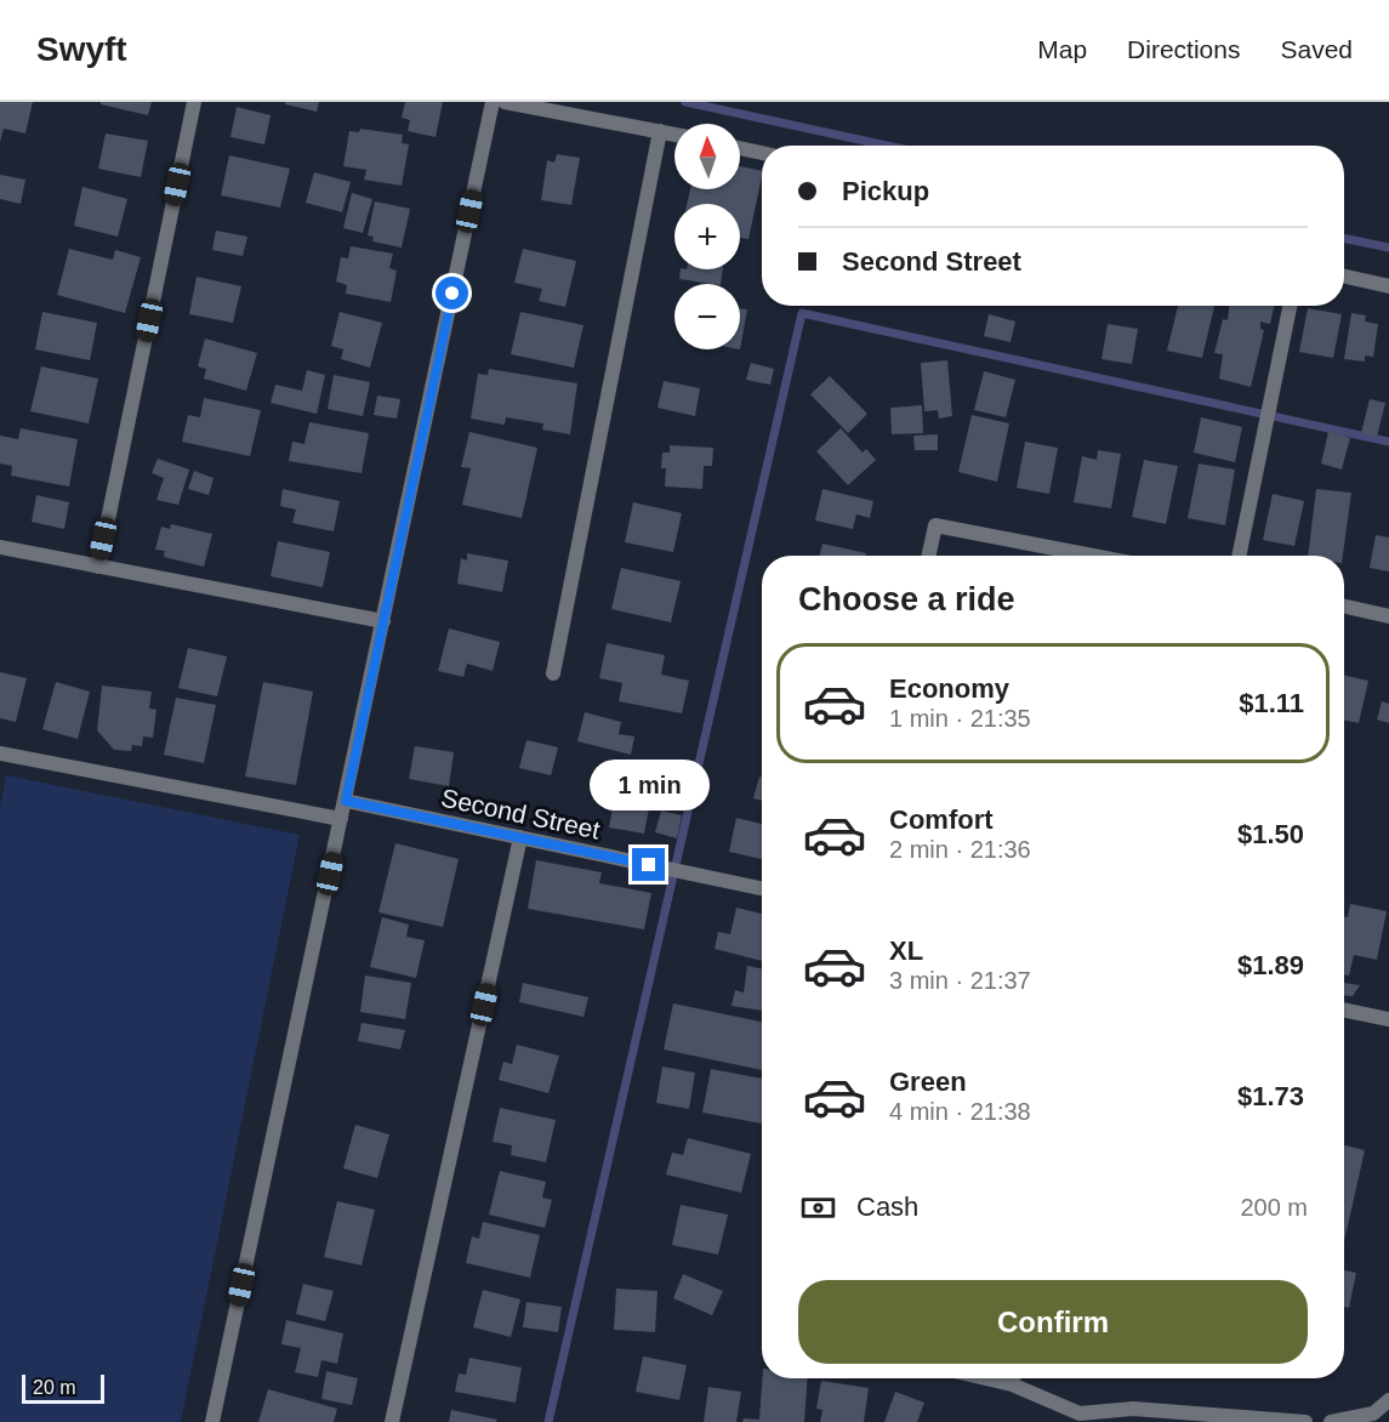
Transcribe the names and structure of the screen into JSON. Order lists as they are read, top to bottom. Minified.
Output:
{"streets":{"street":["Second Street"]},"scale_bar":"20 m","north":"top","page":{"header":"Swyft","nav":["Map","Directions","Saved"],"map_buttons":["+","−"],"banner":["Pickup","Second Street"],"heading":"Choose a ride","list":[{"name":"Economy","note":"1 min · 21:35","value":"$1.11"},{"name":"Comfort","note":"2 min · 21:36","value":"$1.50"},{"name":"XL","note":"3 min · 21:37","value":"$1.89"},{"name":"Green","note":"4 min · 21:38","value":"$1.73"}],"bubble":"1 min","pay":["Cash","200 m"],"buttons":"Confirm","scale":"20 m"}}
